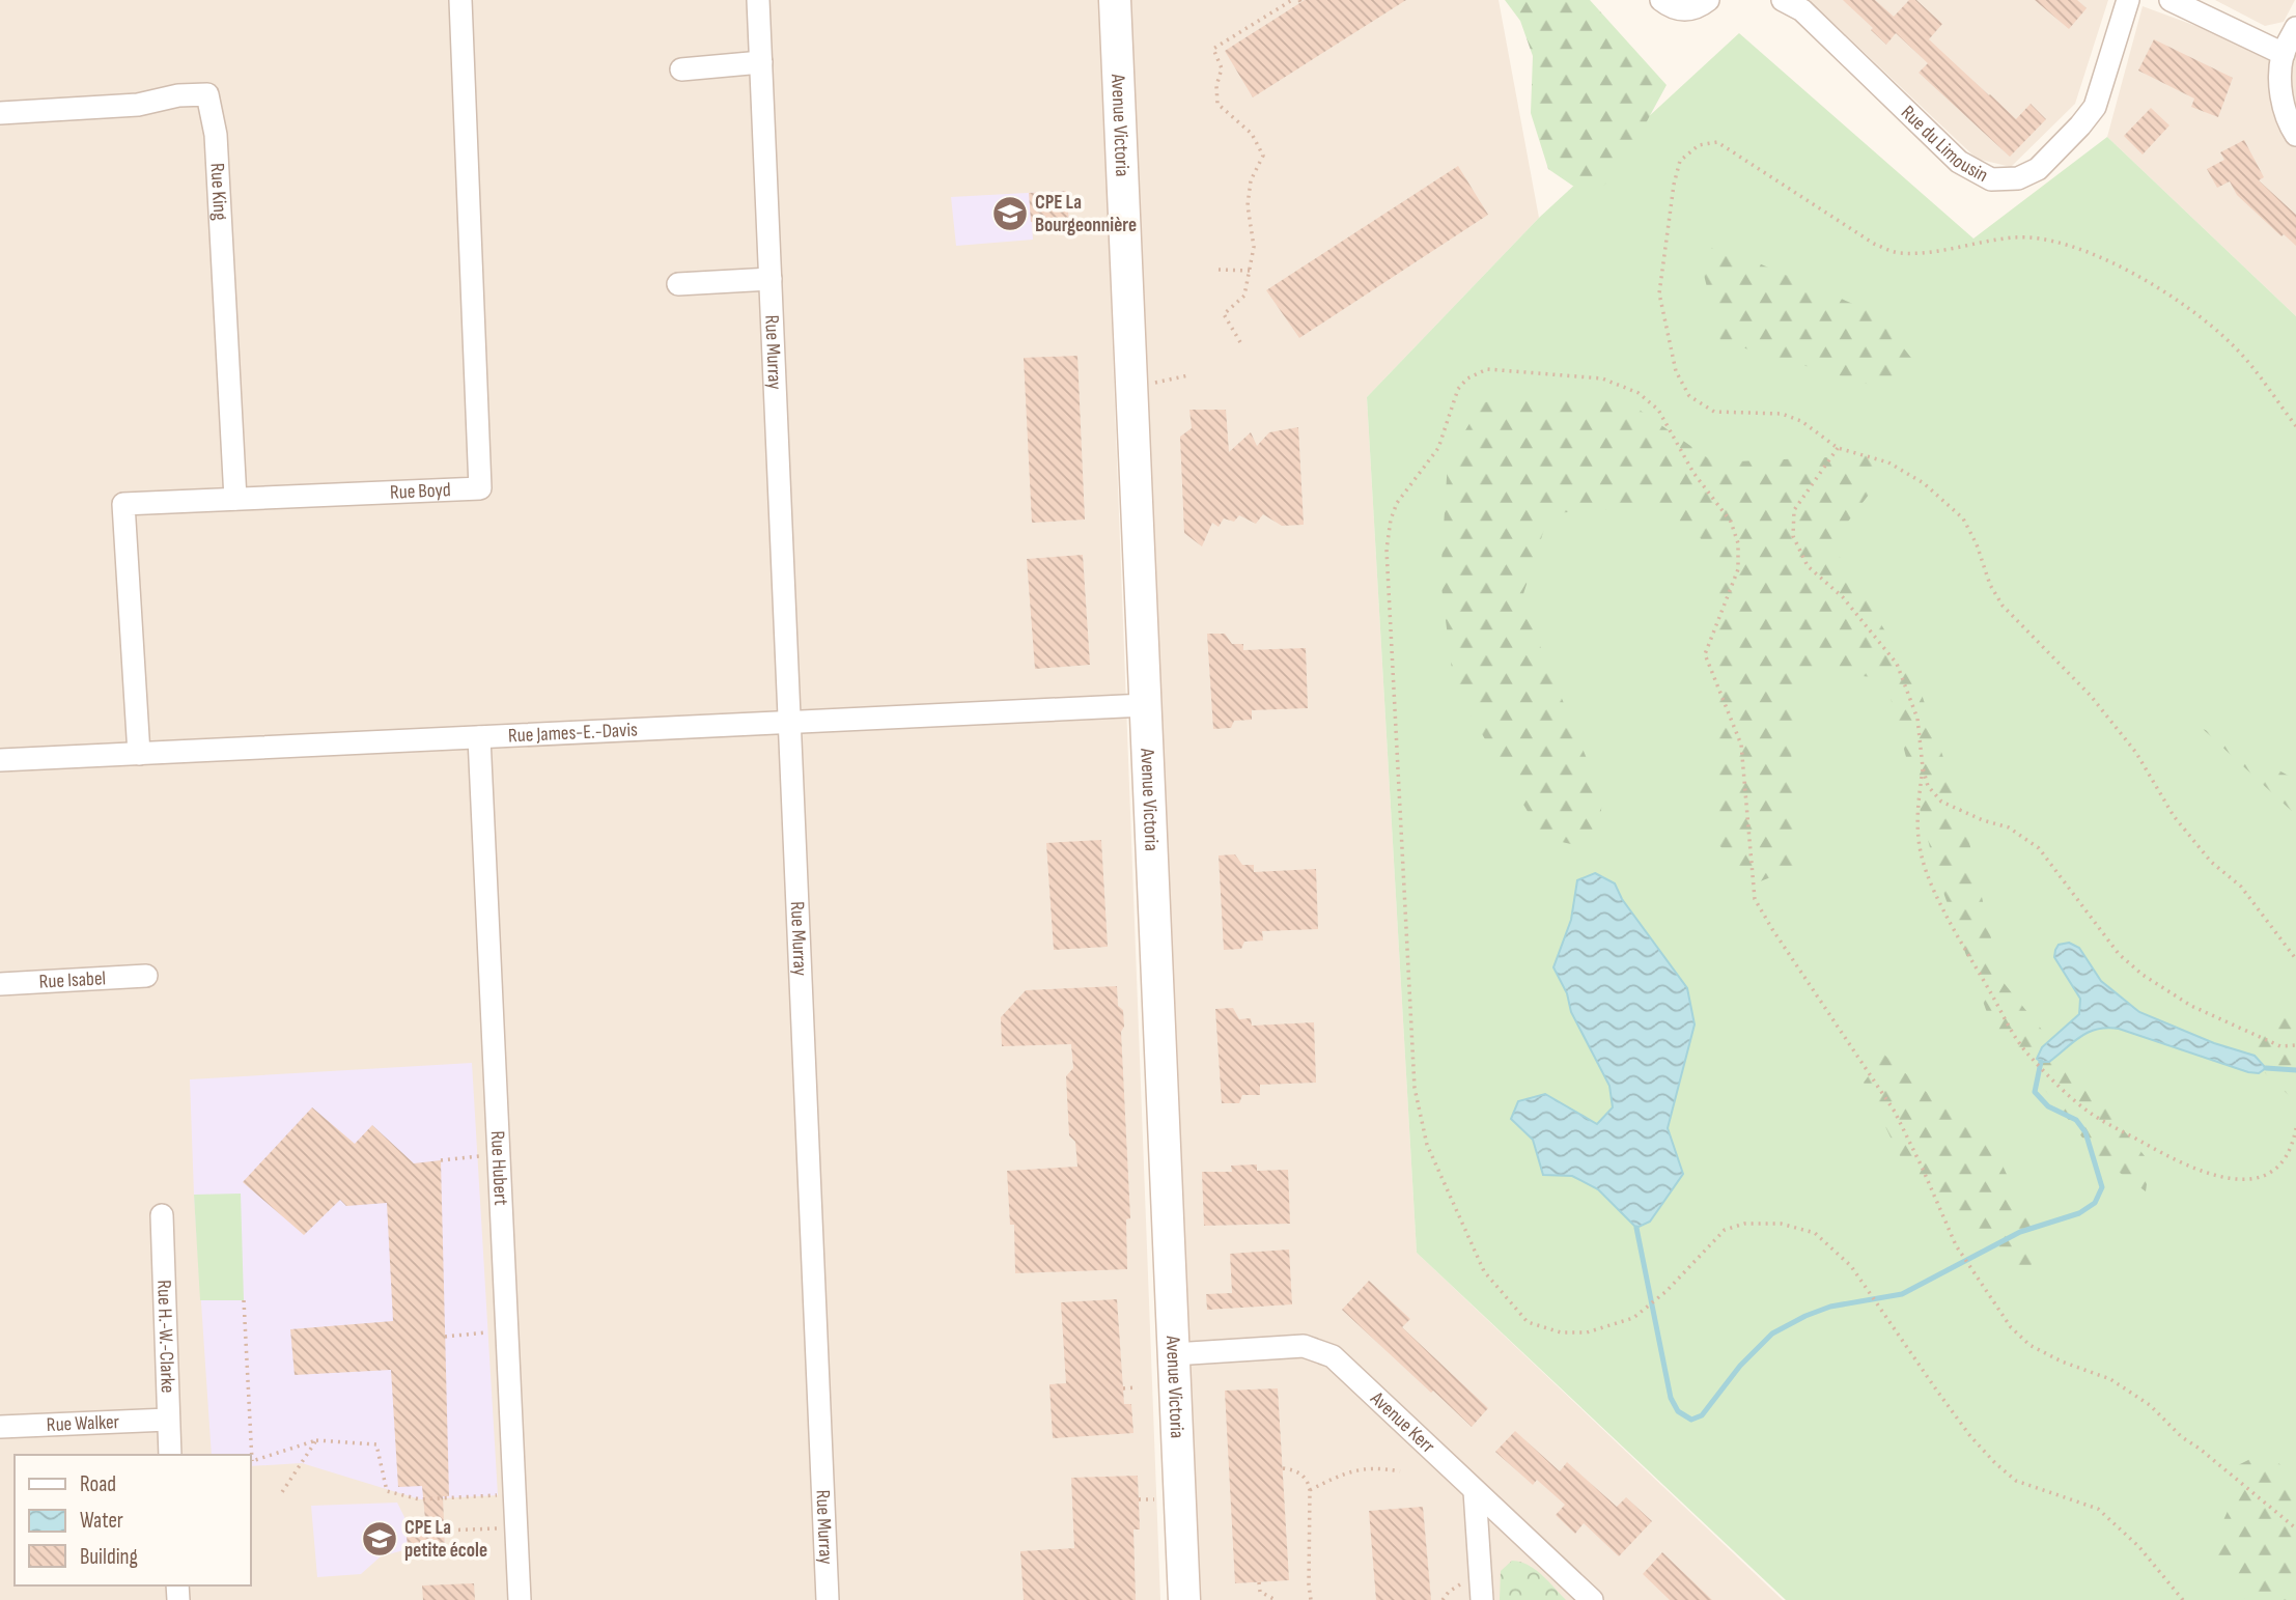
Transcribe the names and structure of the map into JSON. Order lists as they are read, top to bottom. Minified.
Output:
{"streets":{"street":["Avenue Victoria","Rue du Limousin","Rue King","Rue Murray","Rue Boyd","Rue James-E.-Davis","Rue Isabel","Rue Hubert","Rue H.-W.-Clarke","Avenue Kerr","Rue Walker"]},"crossings":[["Avenue Victoria","Rue James-E.-Davis"],["Avenue Victoria","Avenue Kerr"],["Rue King","Rue Boyd"],["Rue Murray","Rue James-E.-Davis"],["Rue Boyd","Rue James-E.-Davis"],["Rue James-E.-Davis","Rue Hubert"],["Rue H.-W.-Clarke","Rue Walker"]],"places":{"school or university":["CPE La Bourgeonnière","CPE La petite école"]},"legend":["Road","Water","Building"]}
